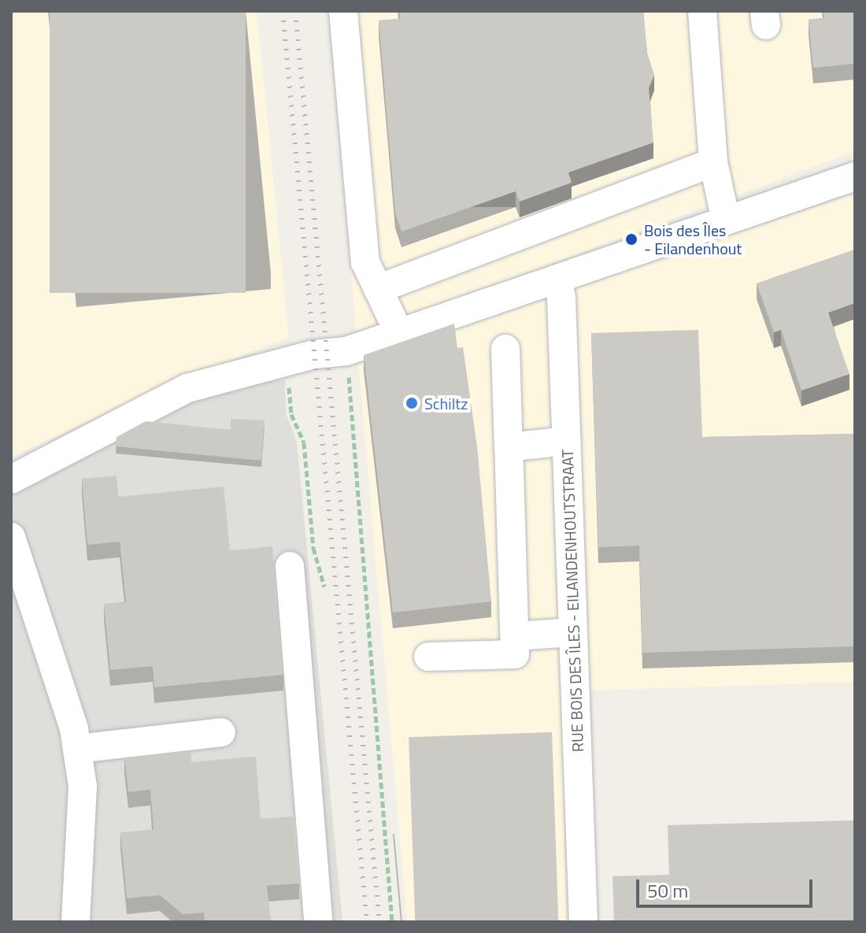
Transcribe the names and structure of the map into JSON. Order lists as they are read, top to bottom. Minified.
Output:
{"streets":{"street":["RUE BOIS DES ÎLES - EILANDENHOUTSTRAAT"]},"places":["Bois des Îles - Eilandenhout","Schiltz"],"scale_bar":"50 m"}
